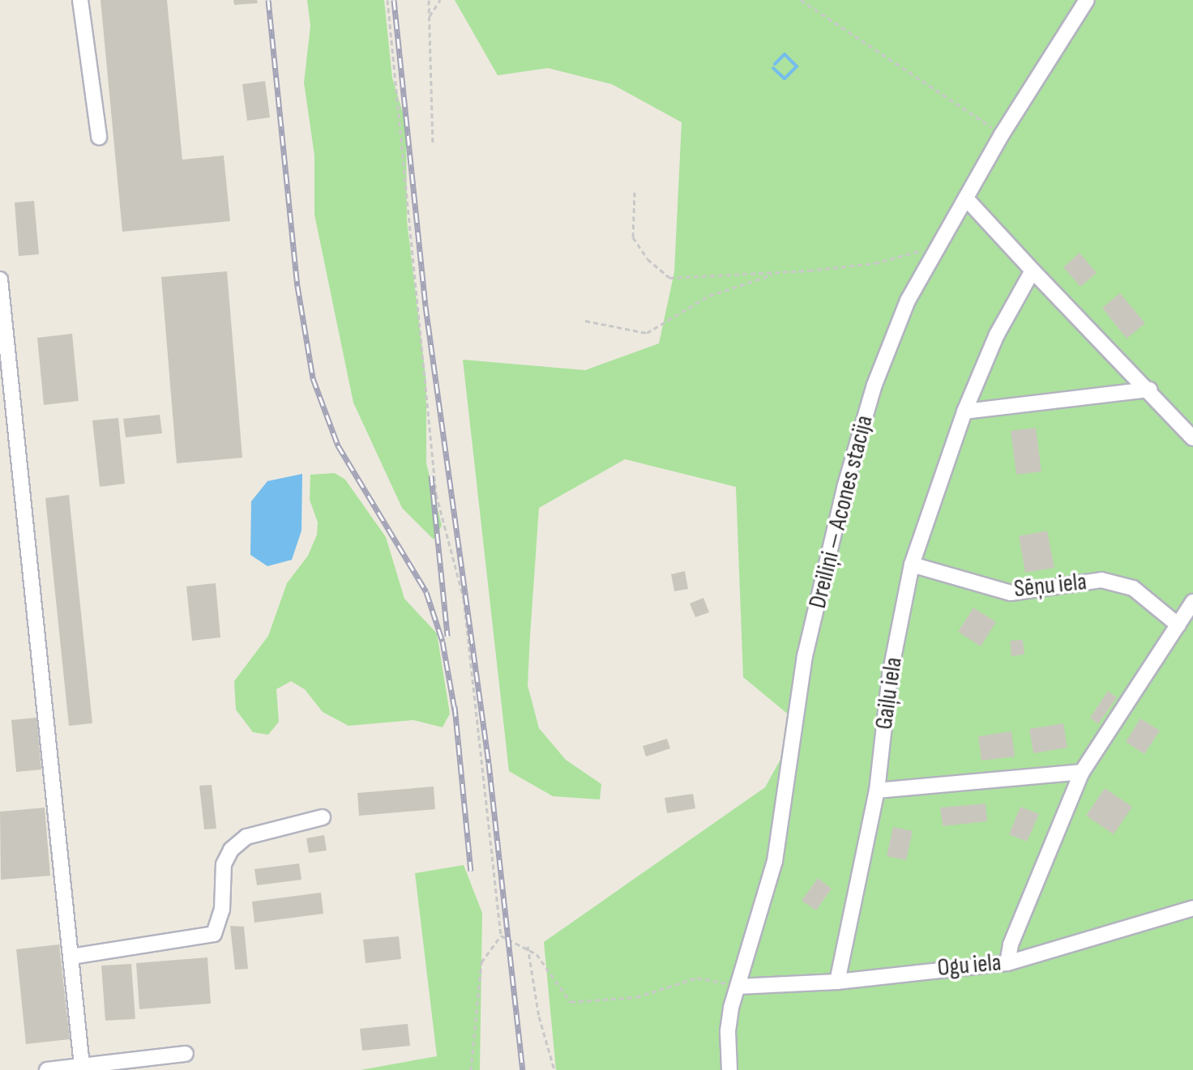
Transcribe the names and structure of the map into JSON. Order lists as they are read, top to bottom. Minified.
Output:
{"streets":{"street":["Dreiliņi — Acones stacija","Sēņu iela","Gaiļu iela","Ogu iela"]},"crossings":[["Dreiliņi — Acones stacija","Ogu iela"],["Sēņu iela","Gaiļu iela"],["Gaiļu iela","Ogu iela"]]}
